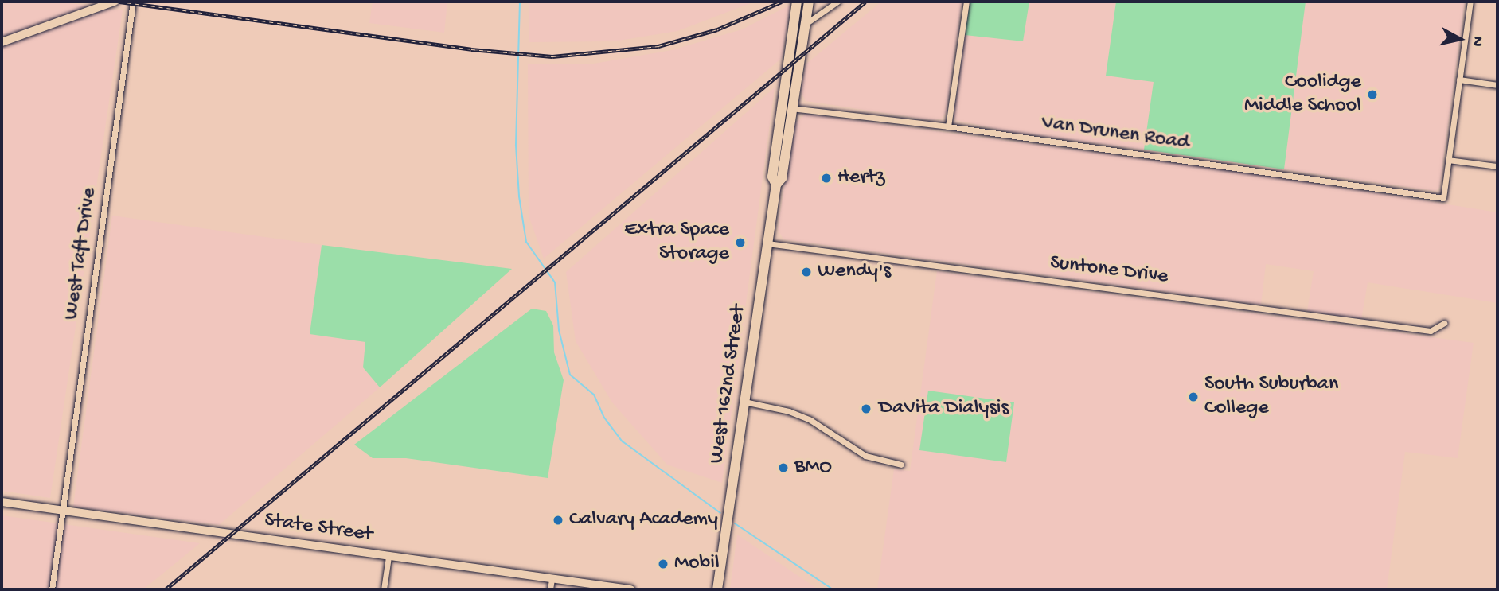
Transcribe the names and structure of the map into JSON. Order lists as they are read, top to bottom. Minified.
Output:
{"streets":{"main road":["West 162nd Street"],"street":["Van Drunen Road","West Taft Drive","Suntone Drive","State Street"]},"crossings":[["Van Drunen Road","West 162nd Street"],["West Taft Drive","State Street"],["Suntone Drive","West 162nd Street"]],"places":["Coolidge Middle School","Hertz","Extra Space Storage","Wendy's","South Suburban College","DaVita Dialysis","BMO","Calvary Academy","Mobil"],"north":"right"}
